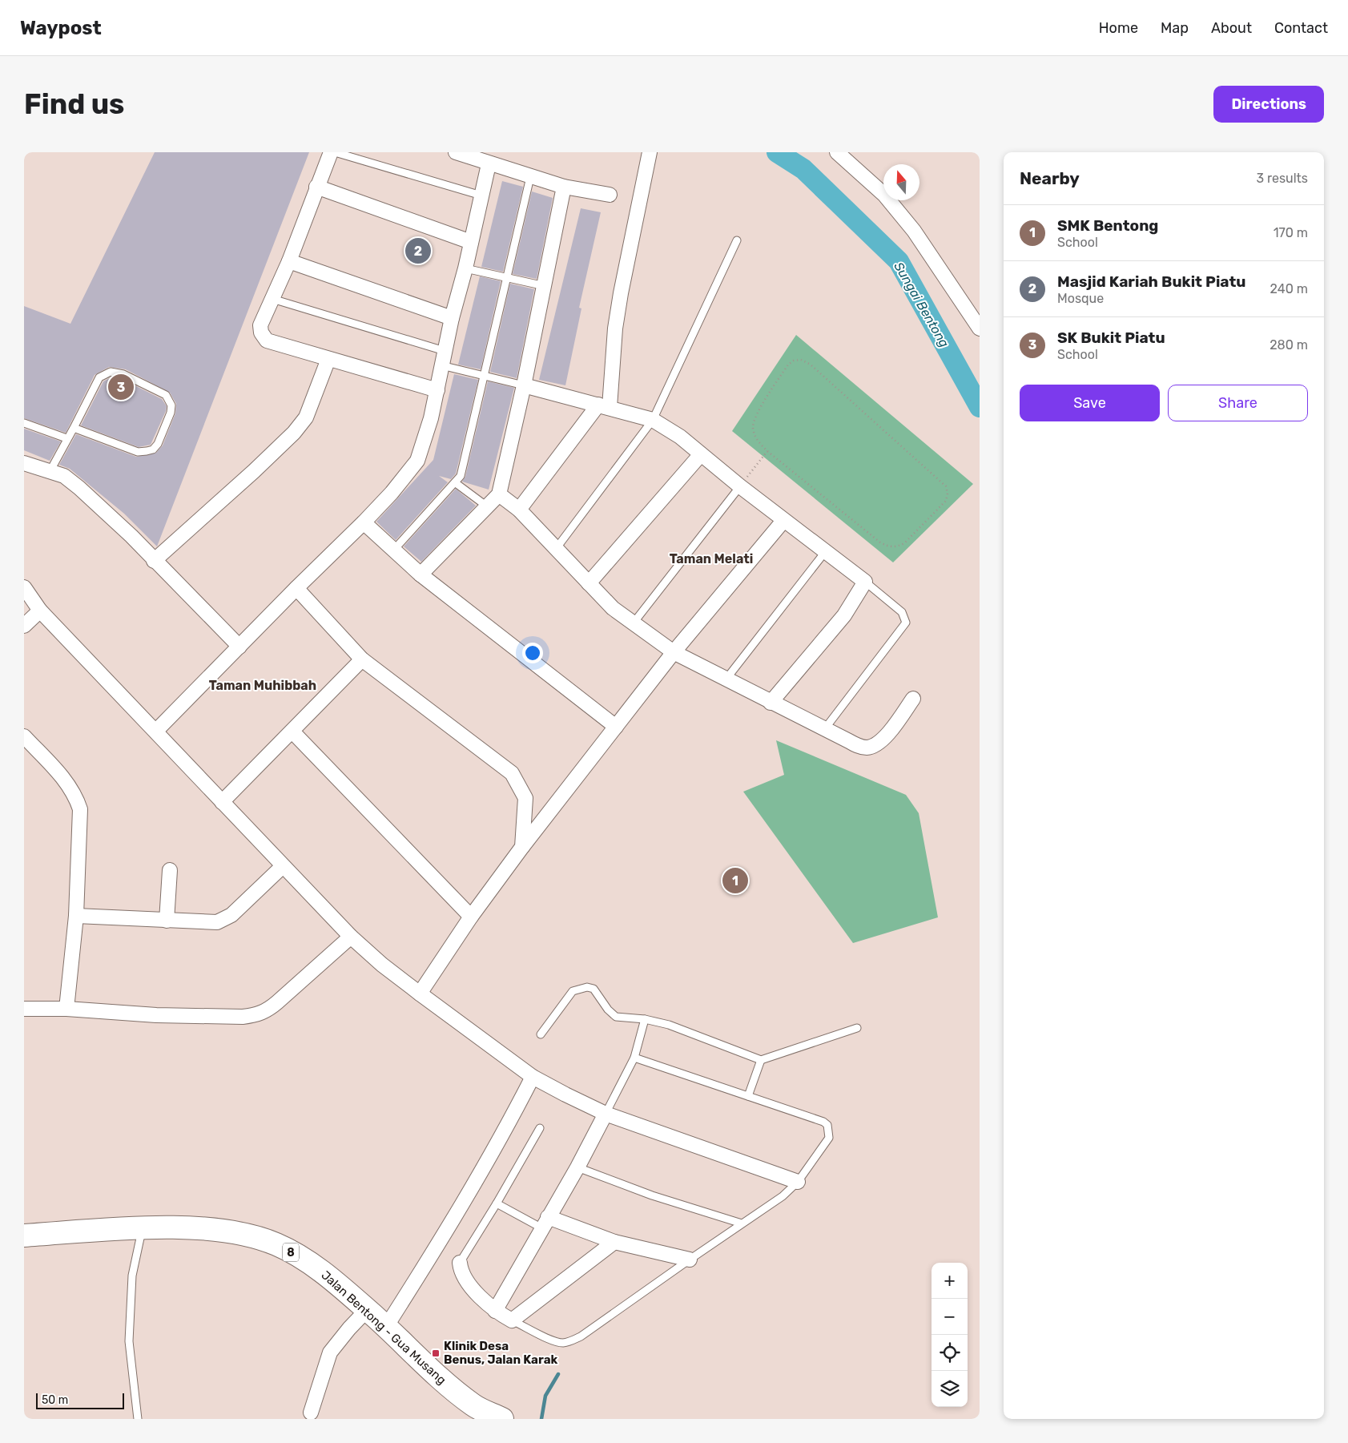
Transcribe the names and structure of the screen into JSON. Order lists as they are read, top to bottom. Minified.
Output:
{"streets":{"main road":["8","Jalan Bentong - Gua Musang"]},"districts":["Taman Melati","Taman Muhibbah"],"water":["Sungai Bentong"],"places":{"transit":["Klinik Desa Benus, Jalan Karak"]},"scale_bar":"50 m","north":"top","page":{"header":"Waypost","nav":["Home","Map","About","Contact"],"buttons":["Directions",["Save","Share"]],"title":"Find us","heading":["Nearby","3 results"],"list":[{"mark":"1","name":"SMK Bentong","note":"School","value":"170 m"},{"mark":"2","name":"Masjid Kariah Bukit Piatu","note":"Mosque","value":"240 m"},{"mark":"3","name":"SK Bukit Piatu","note":"School","value":"280 m"}],"pins":["2","3","1"],"map_buttons":["+","−"],"scale":"50 m"}}
